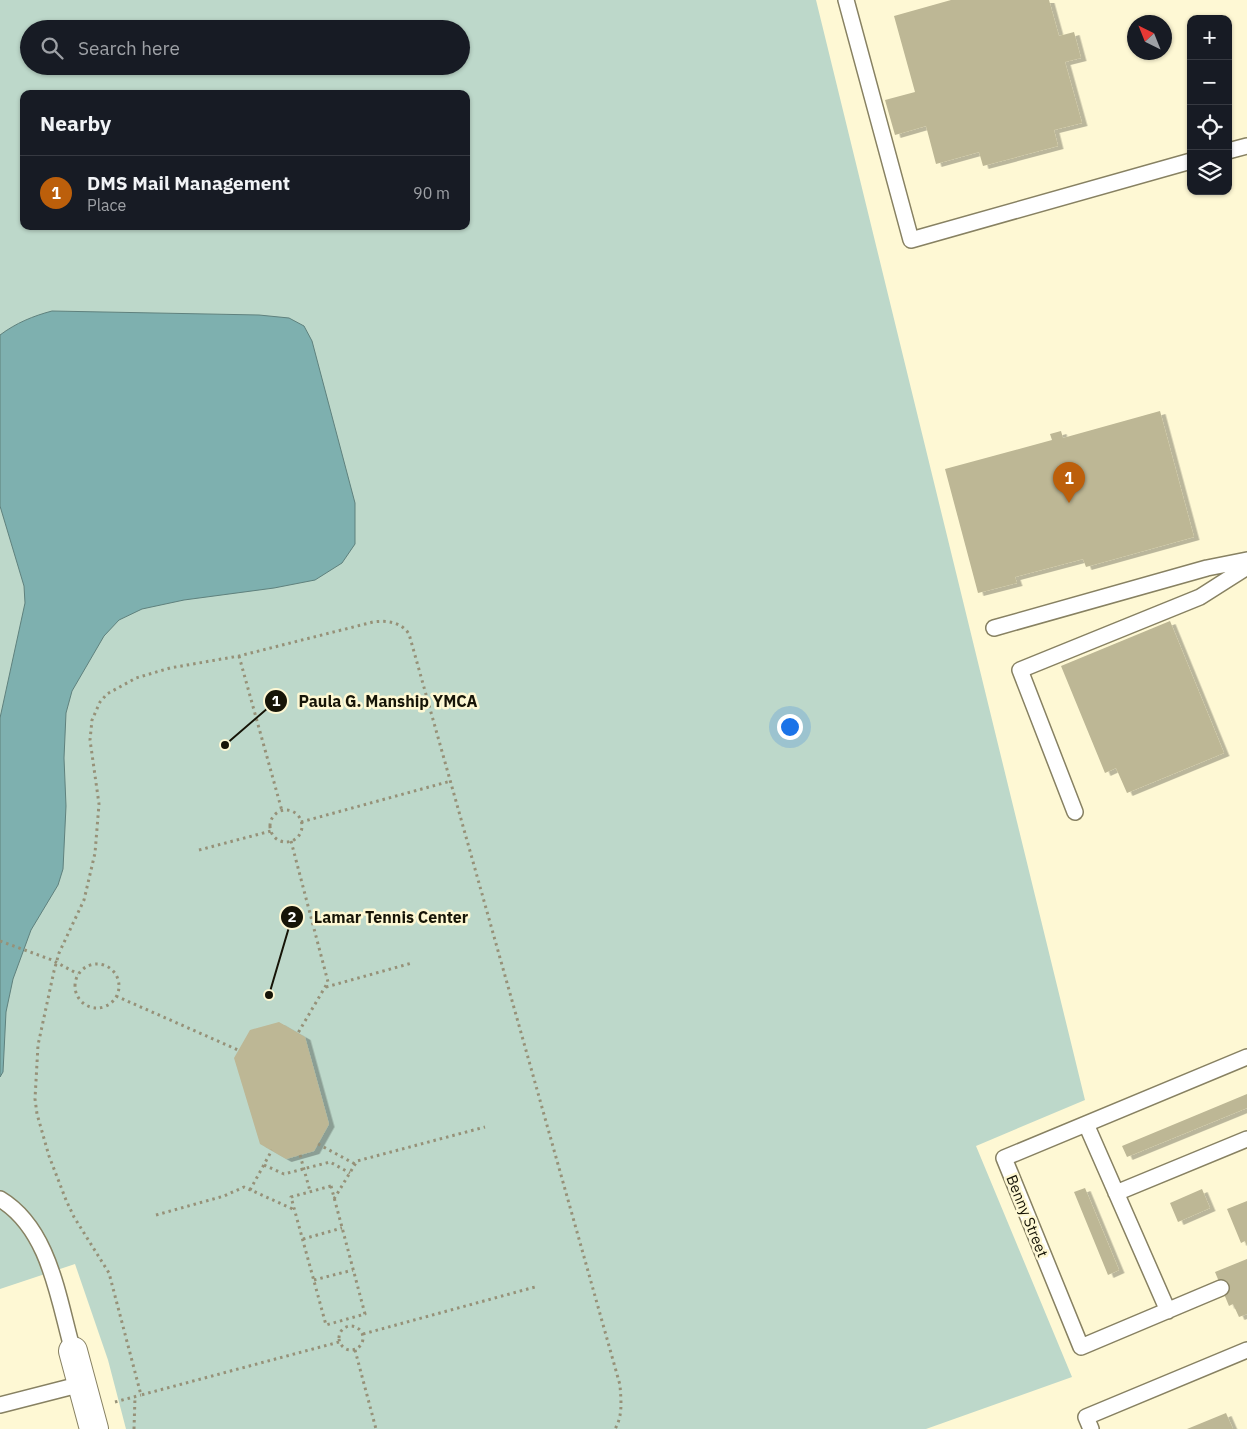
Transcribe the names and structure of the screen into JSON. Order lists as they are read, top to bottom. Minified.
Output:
{"streets":{"lane":["Benny Street"]},"places":["Paula G. Manship YMCA","Lamar Tennis Center"],"north":"top left","page":{"map_buttons":["+","−"],"search":"Search here","heading":"Nearby","list":[{"mark":"1","name":"DMS Mail Management","note":"Place","value":"90 m"}],"pins":"1"}}
